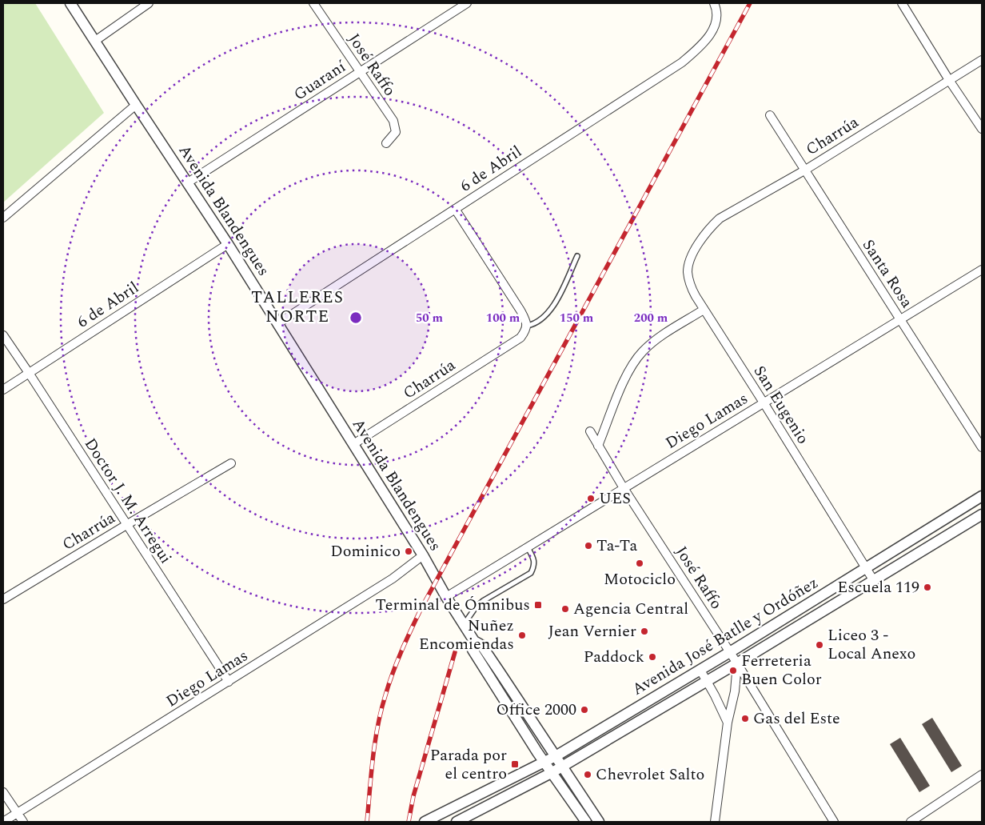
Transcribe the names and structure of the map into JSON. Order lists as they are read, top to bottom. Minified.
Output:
{"streets":{"street":["José Raffo","Guaraní","Charrúa","6 de Abril","Avenida Blandengues","Santa Rosa","San Eugenio","Diego Lamas","Doctor J. M. Arregui","Avenida José Batlle y Ordóñez"]},"crossings":[["José Raffo","Guaraní"],["José Raffo","Diego Lamas"],["José Raffo","Avenida José Batlle y Ordóñez"],["Guaraní","Avenida Blandengues"],["Charrúa","Avenida Blandengues"],["Charrúa","Santa Rosa"],["Charrúa","San Eugenio"],["Charrúa","Doctor J. M. Arregui"],["6 de Abril","Avenida Blandengues"],["6 de Abril","Doctor J. M. Arregui"],["Avenida Blandengues","Diego Lamas"],["Avenida Blandengues","Avenida José Batlle y Ordóñez"],["Santa Rosa","Diego Lamas"],["San Eugenio","Diego Lamas"],["San Eugenio","Avenida José Batlle y Ordóñez"],["Diego Lamas","Doctor J. M. Arregui"]],"districts":["TALLERES NORTE"],"places":{"other":["UES","Ta-Ta","Dominico","Motociclo","Escuela 119","Agencia Central","Jean Vernier","Nuñez Encomiendas","Liceo 3 - Local Anexo","Paddock","Ferreteria Buen Color","Office 2000","Gas del Este","Chevrolet Salto"],"transit":["Terminal de Ómnibus","Parada por el centro"]},"rings":["50 m","100 m","150 m","200 m"]}
